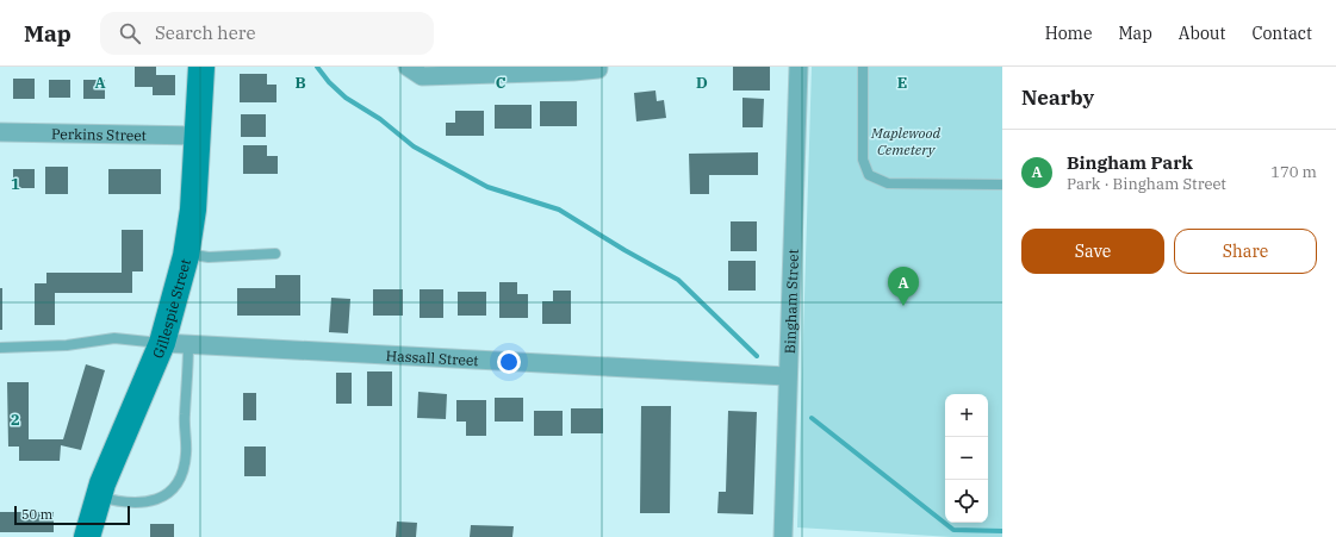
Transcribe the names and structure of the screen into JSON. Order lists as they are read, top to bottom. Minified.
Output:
{"streets":{"street":["Perkins Street","Bingham Street","Gillespie Street","Hassall Street"]},"crossings":[["Perkins Street","Gillespie Street"],["Bingham Street","Hassall Street"],["Gillespie Street","Hassall Street"]],"parks":["Maplewood Cemetery"],"scale_bar":"50 m","page":{"header":"Map","search":"Search here","nav":["Home","Map","About","Contact"],"heading":"Nearby","list":[{"mark":"A","name":"Bingham Park","note":"Park · Bingham Street","value":"170 m"}],"buttons":["Save","Share"],"pins":"A","map_buttons":["+","−"],"scale":"50 m"},"grid":{"columns":["A","B","C","D","E"],"rows":["1","2"]}}
